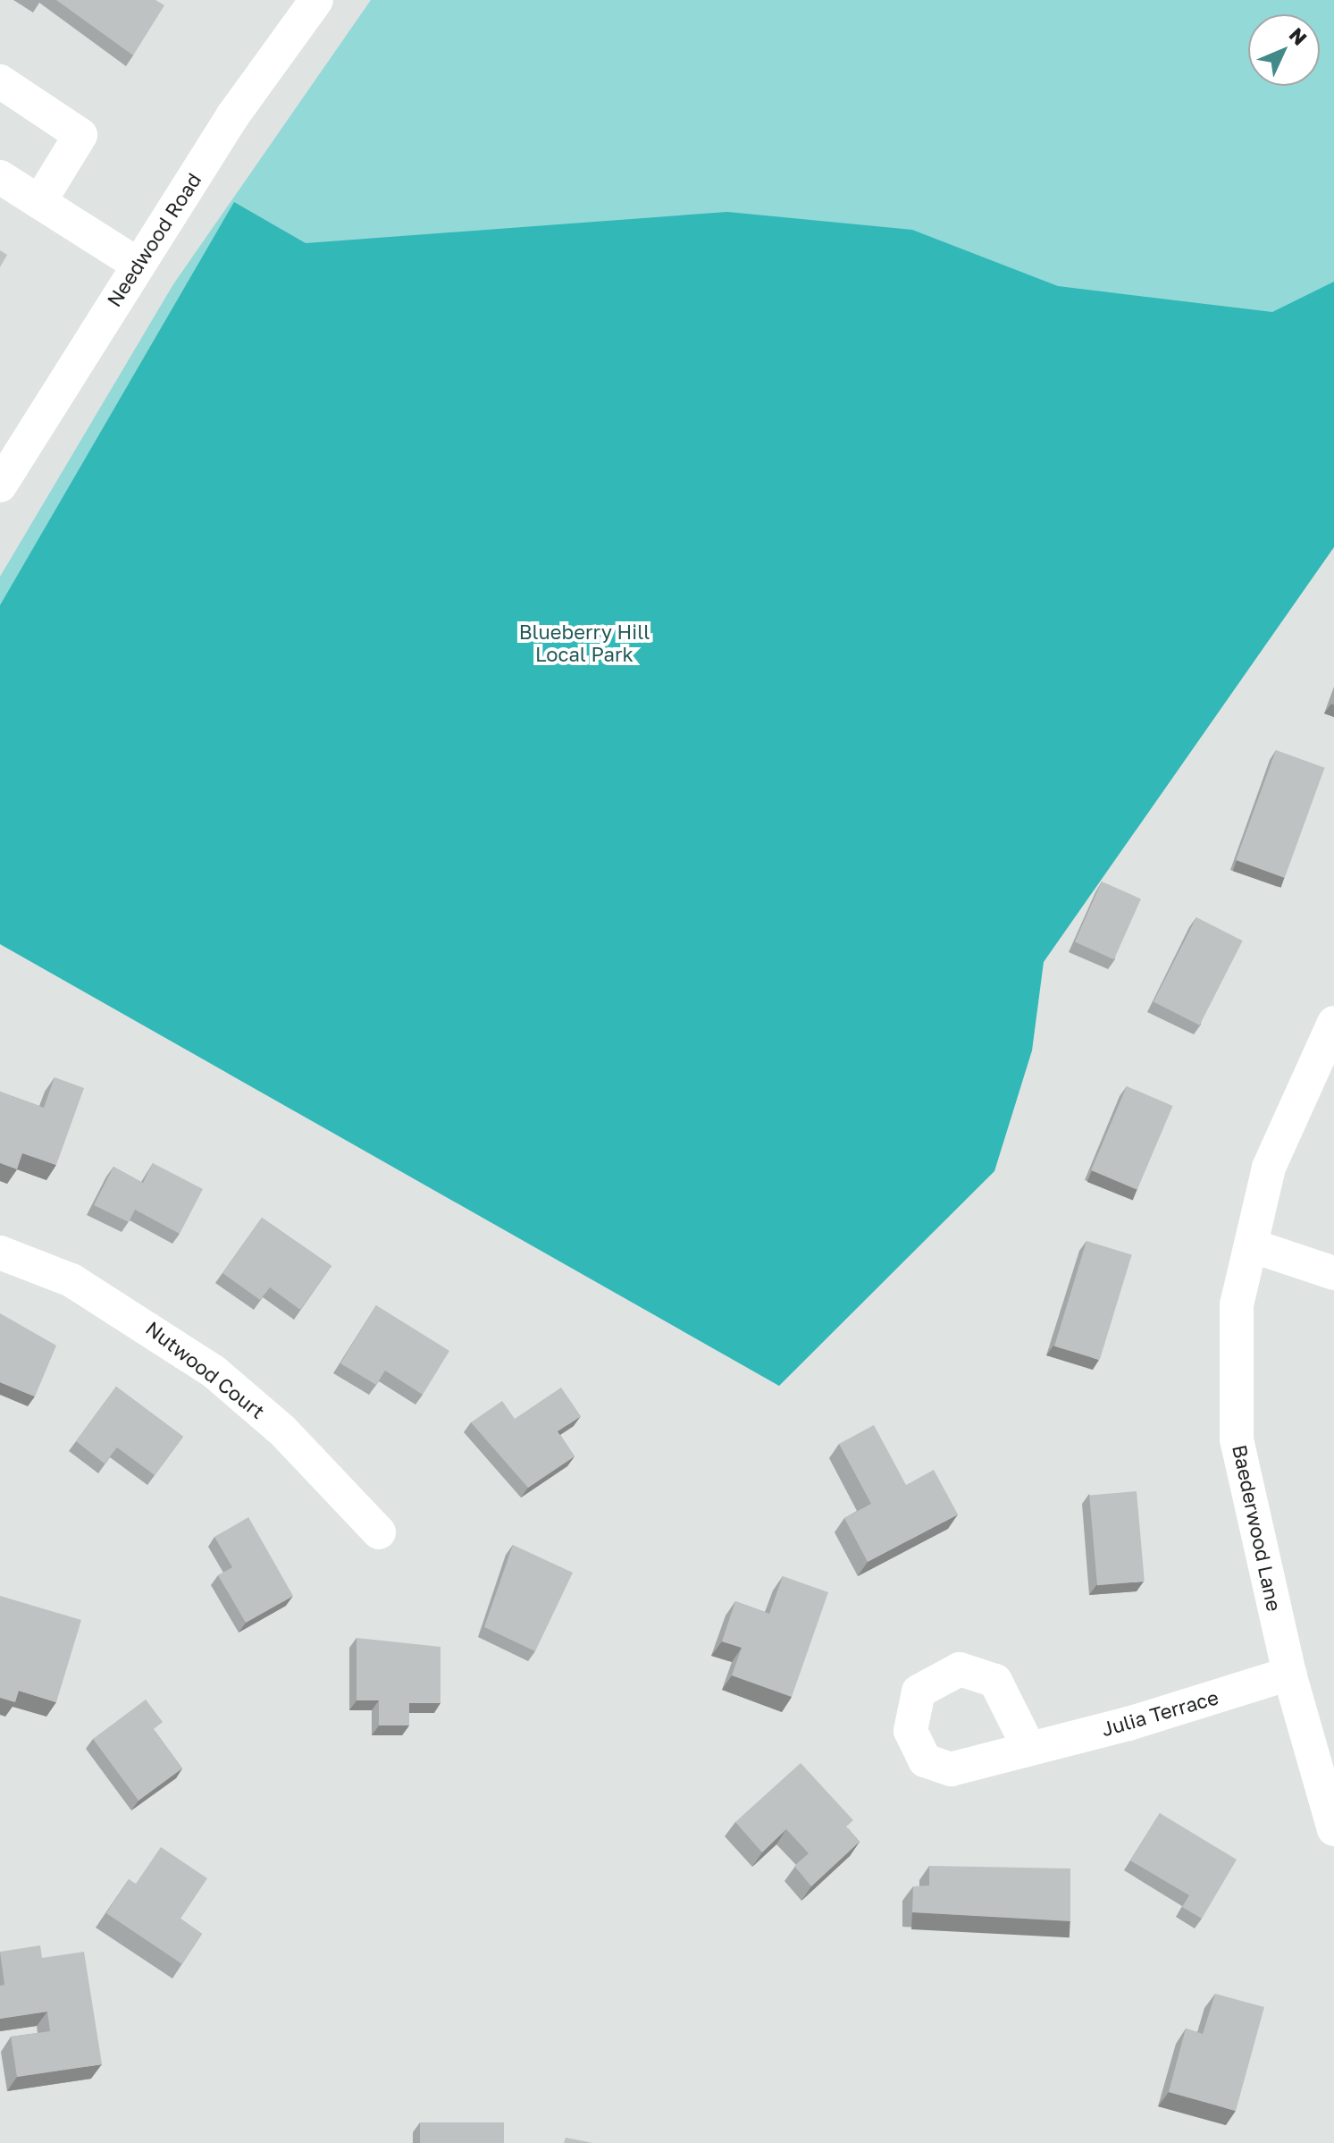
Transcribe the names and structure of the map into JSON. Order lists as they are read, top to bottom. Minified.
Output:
{"streets":{"street":["Needwood Road","Nutwood Court","Baederwood Lane","Julia Terrace"]},"crossings":[["Baederwood Lane","Julia Terrace"]],"parks":["Blueberry Hill Local Park"],"north":"top right"}
